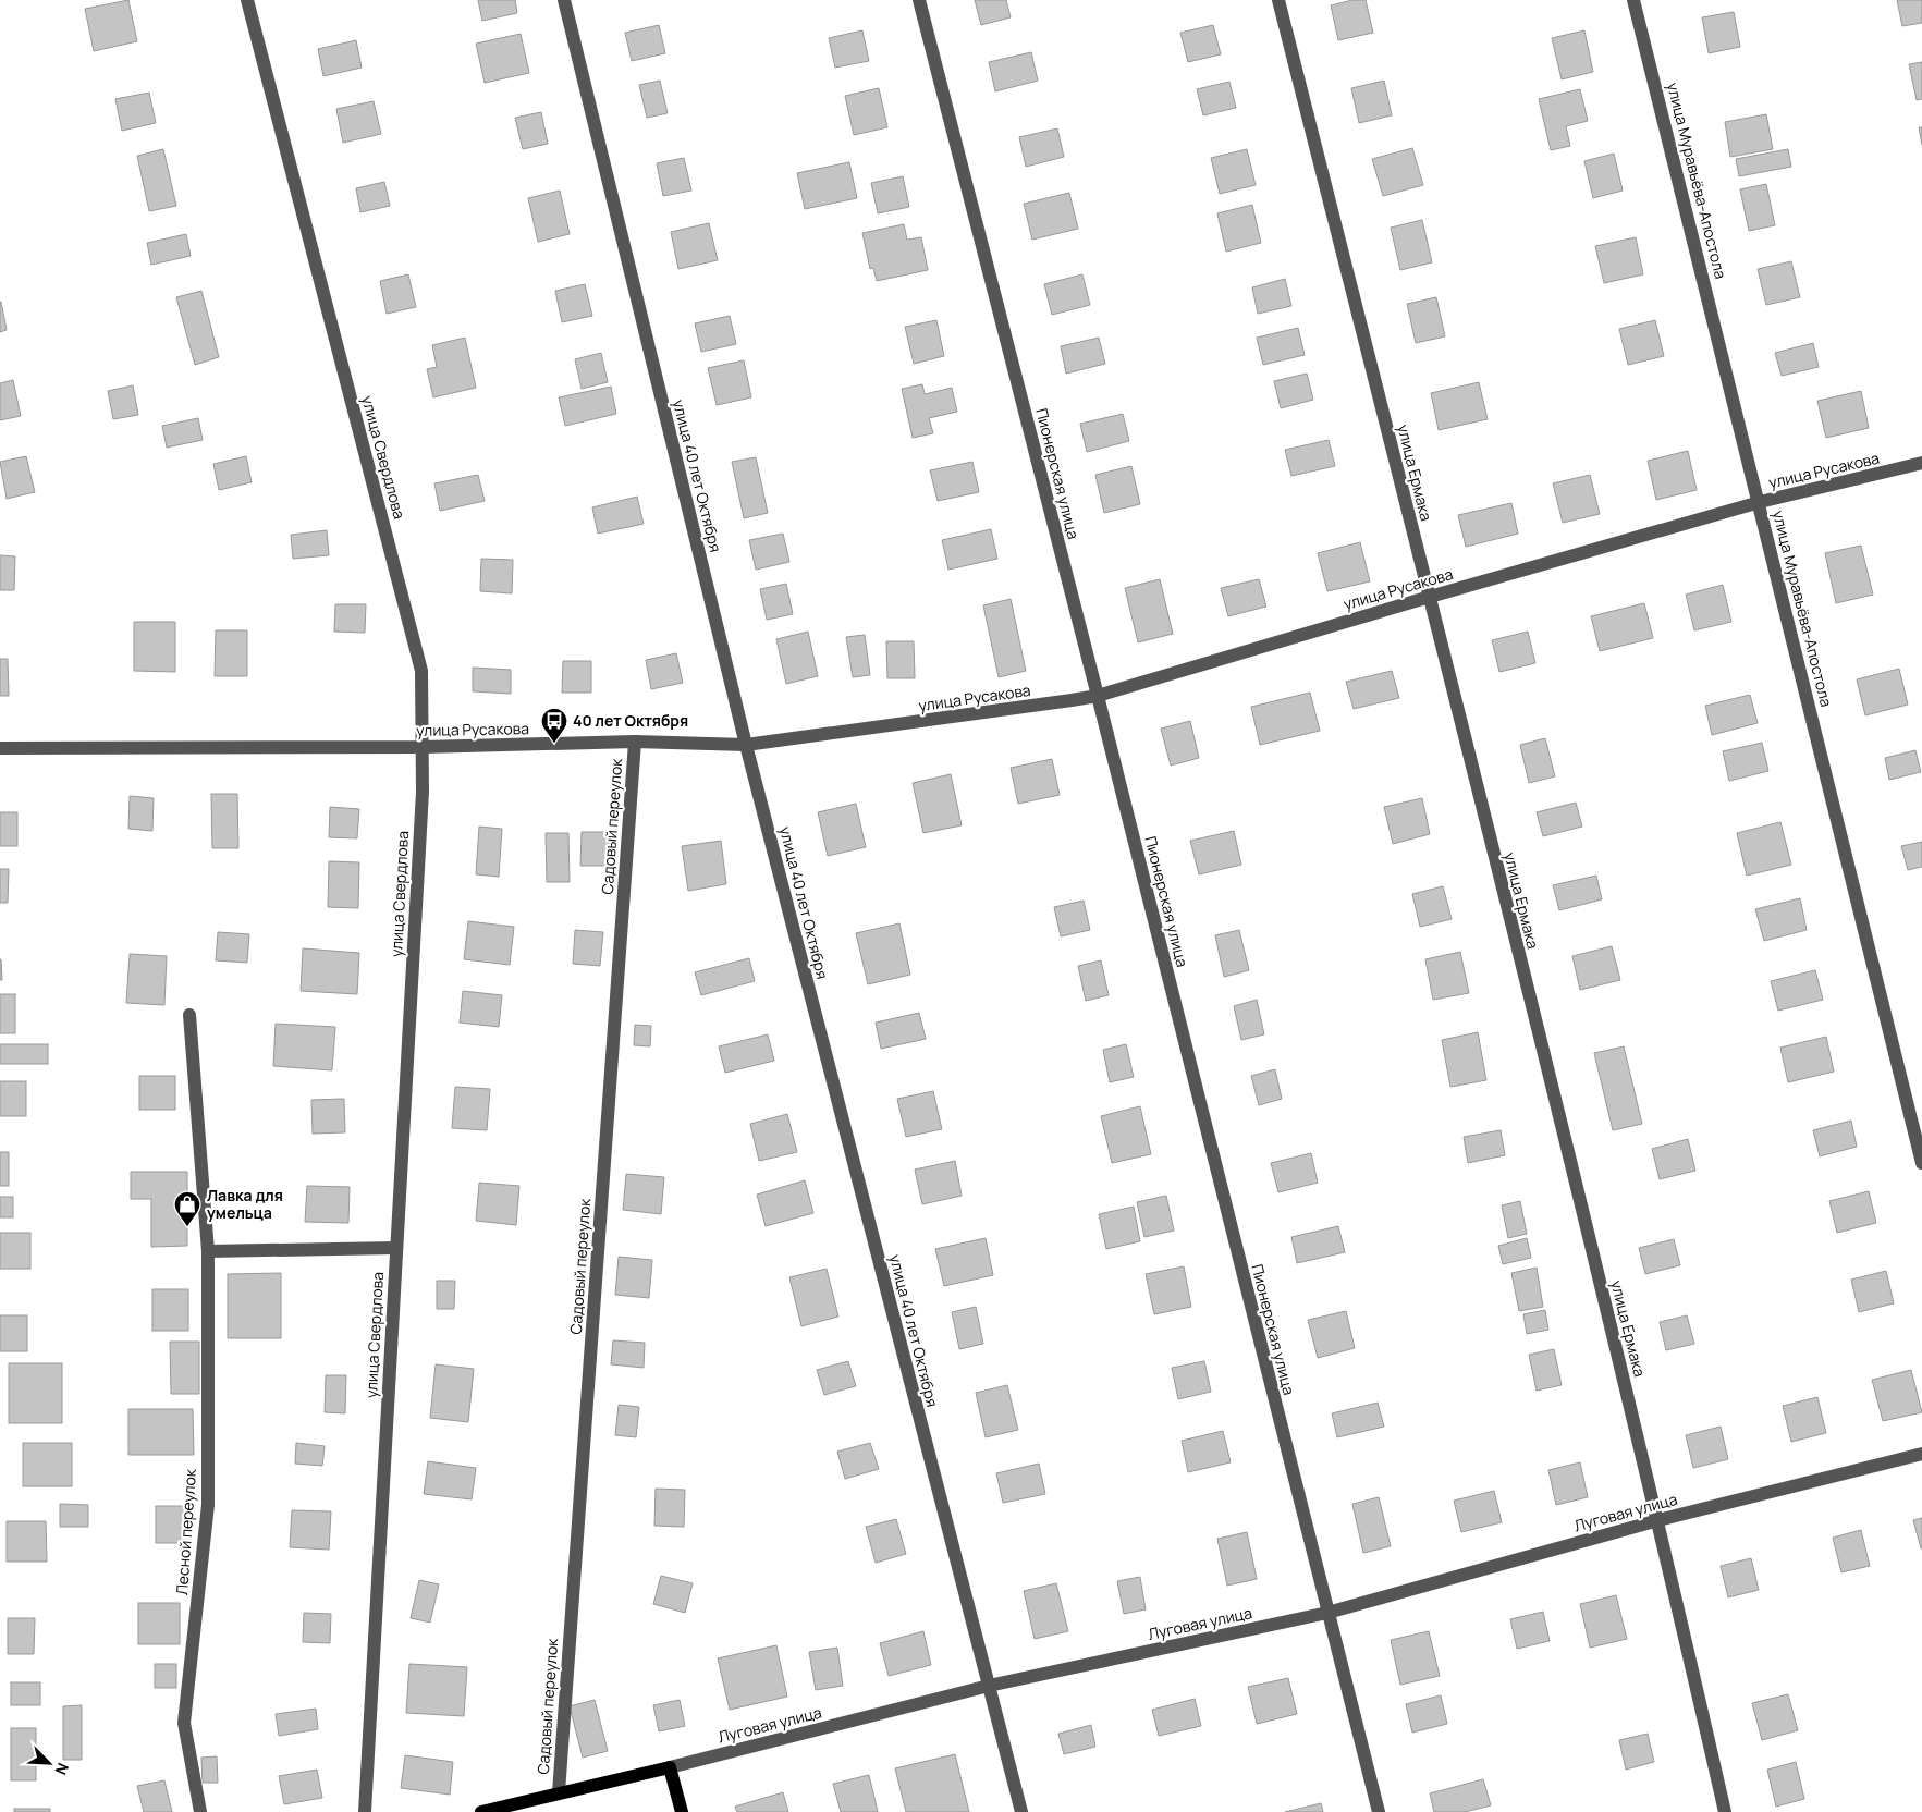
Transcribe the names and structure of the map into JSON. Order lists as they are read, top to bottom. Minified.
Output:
{"streets":{"main road":["Луговая улица"],"street":["улица Муравьёва-Апостола","улица Свердлова","улица Русакова","улица Ермака","Пионерская улица","улица 40 лет Октября","Садовый переулок","Лесной переулок"]},"crossings":[["улица Муравьёва-Апостола","улица Русакова"],["улица Свердлова","улица Русакова"],["улица Русакова","улица Ермака"],["улица Русакова","Пионерская улица"],["улица Русакова","улица 40 лет Октября"],["улица Русакова","Садовый переулок"],["улица Ермака","Луговая улица"],["Пионерская улица","Луговая улица"],["улица 40 лет Октября","Луговая улица"],["Садовый переулок","Луговая улица"]],"places":{"bus stop":["40 лет Октября"],"shop":["Лавка для умельца"]},"north":"bottom right"}
